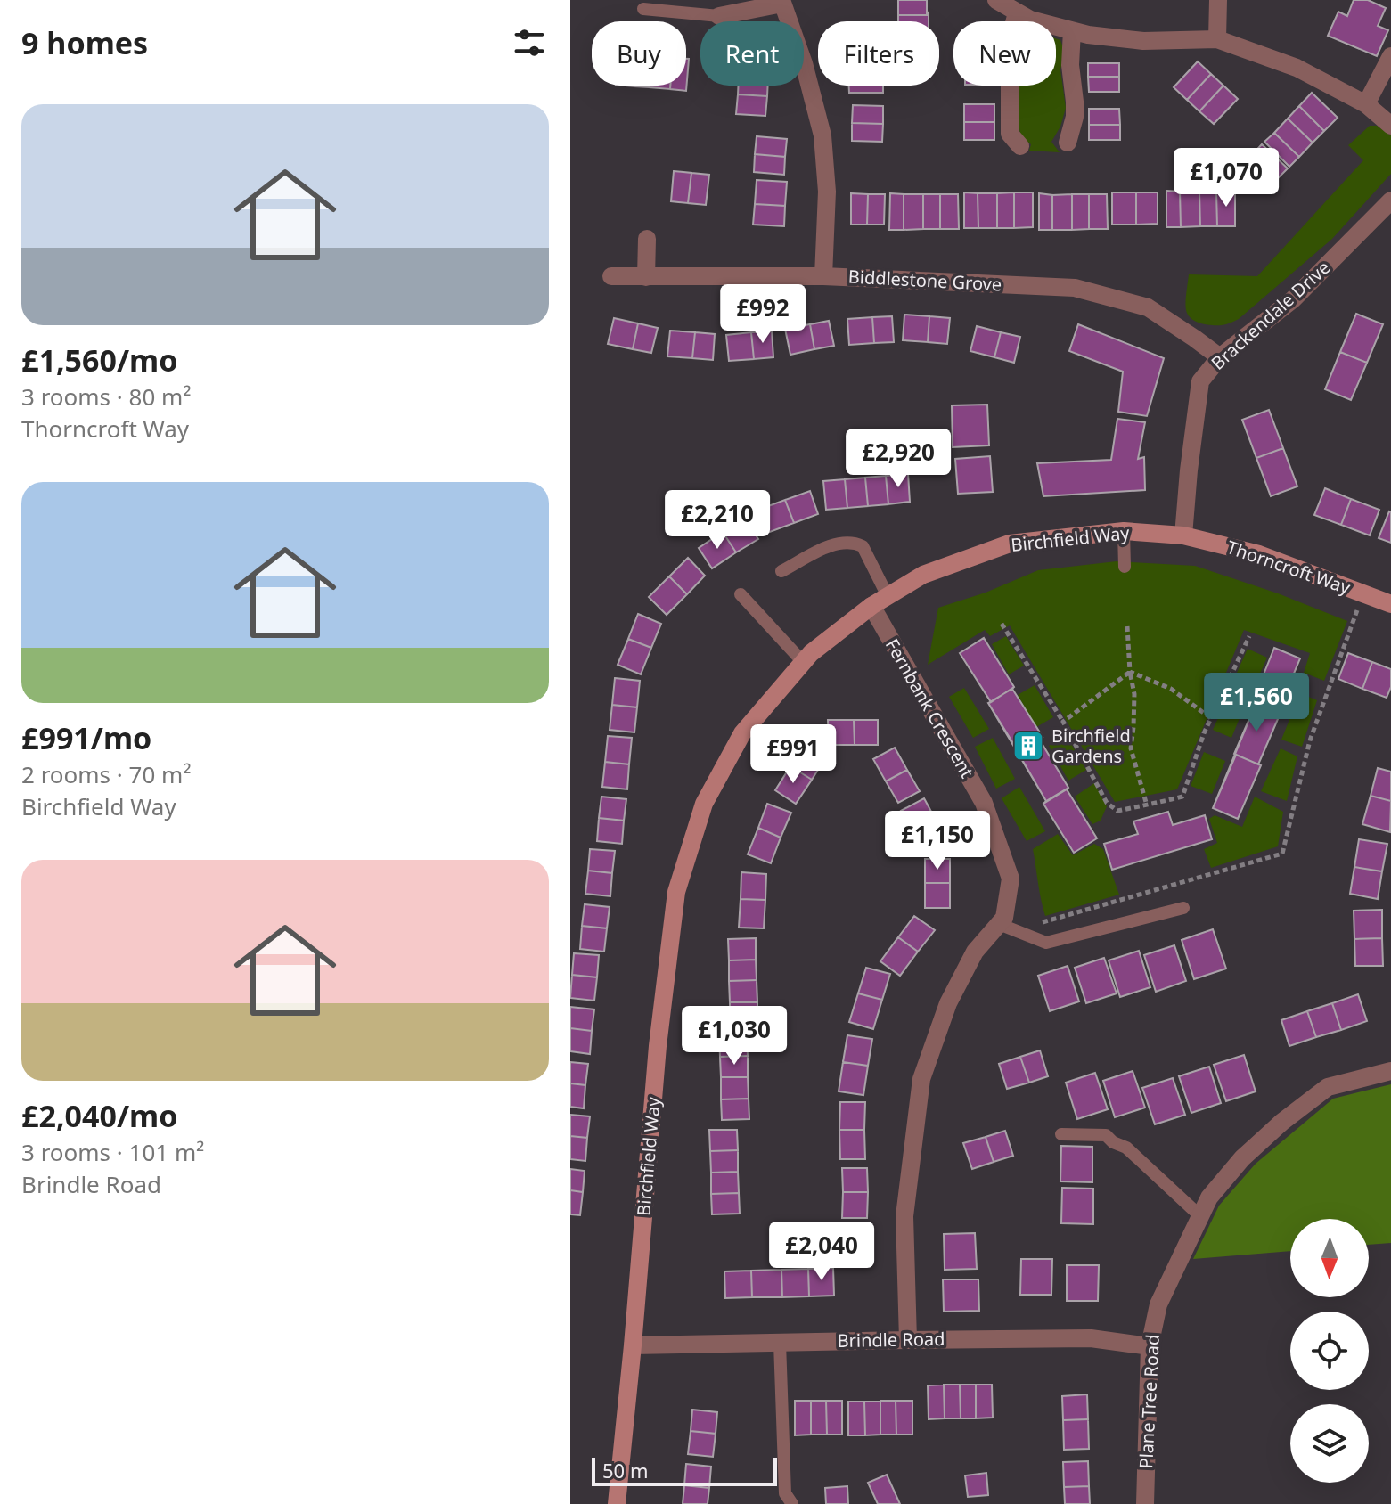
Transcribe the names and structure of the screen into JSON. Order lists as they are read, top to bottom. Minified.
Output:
{"streets":{"street":["Biddlestone Grove","Brackendale Drive","Birchfield Way","Thorncroft Way","Fernbank Crescent","Brindle Road","Plane Tree Road"]},"crossings":[["Biddlestone Grove","Brackendale Drive"],["Brackendale Drive","Birchfield Way"],["Brackendale Drive","Thorncroft Way"],["Birchfield Way","Thorncroft Way"],["Birchfield Way","Fernbank Crescent"],["Birchfield Way","Brindle Road"],["Fernbank Crescent","Brindle Road"],["Brindle Road","Plane Tree Road"]],"places":{"building":["Birchfield Gardens"]},"scale_bar":"50 m","north":"bottom","page":{"heading":"9 homes","chip":["Buy","Rent","Filters","New"],"list":[{"name":"£1,560/mo","note":"3 rooms · 80 m² · Thorncroft Way"},{"name":"£991/mo","note":"2 rooms · 70 m² · Birchfield Way"},{"name":"£2,040/mo","note":"3 rooms · 101 m² · Brindle Road"}],"price":["£1,070","£992","£2,920","£2,210","£1,560","£991","£1,150","£1,030","£2,040"],"scale":"50 m"}}
